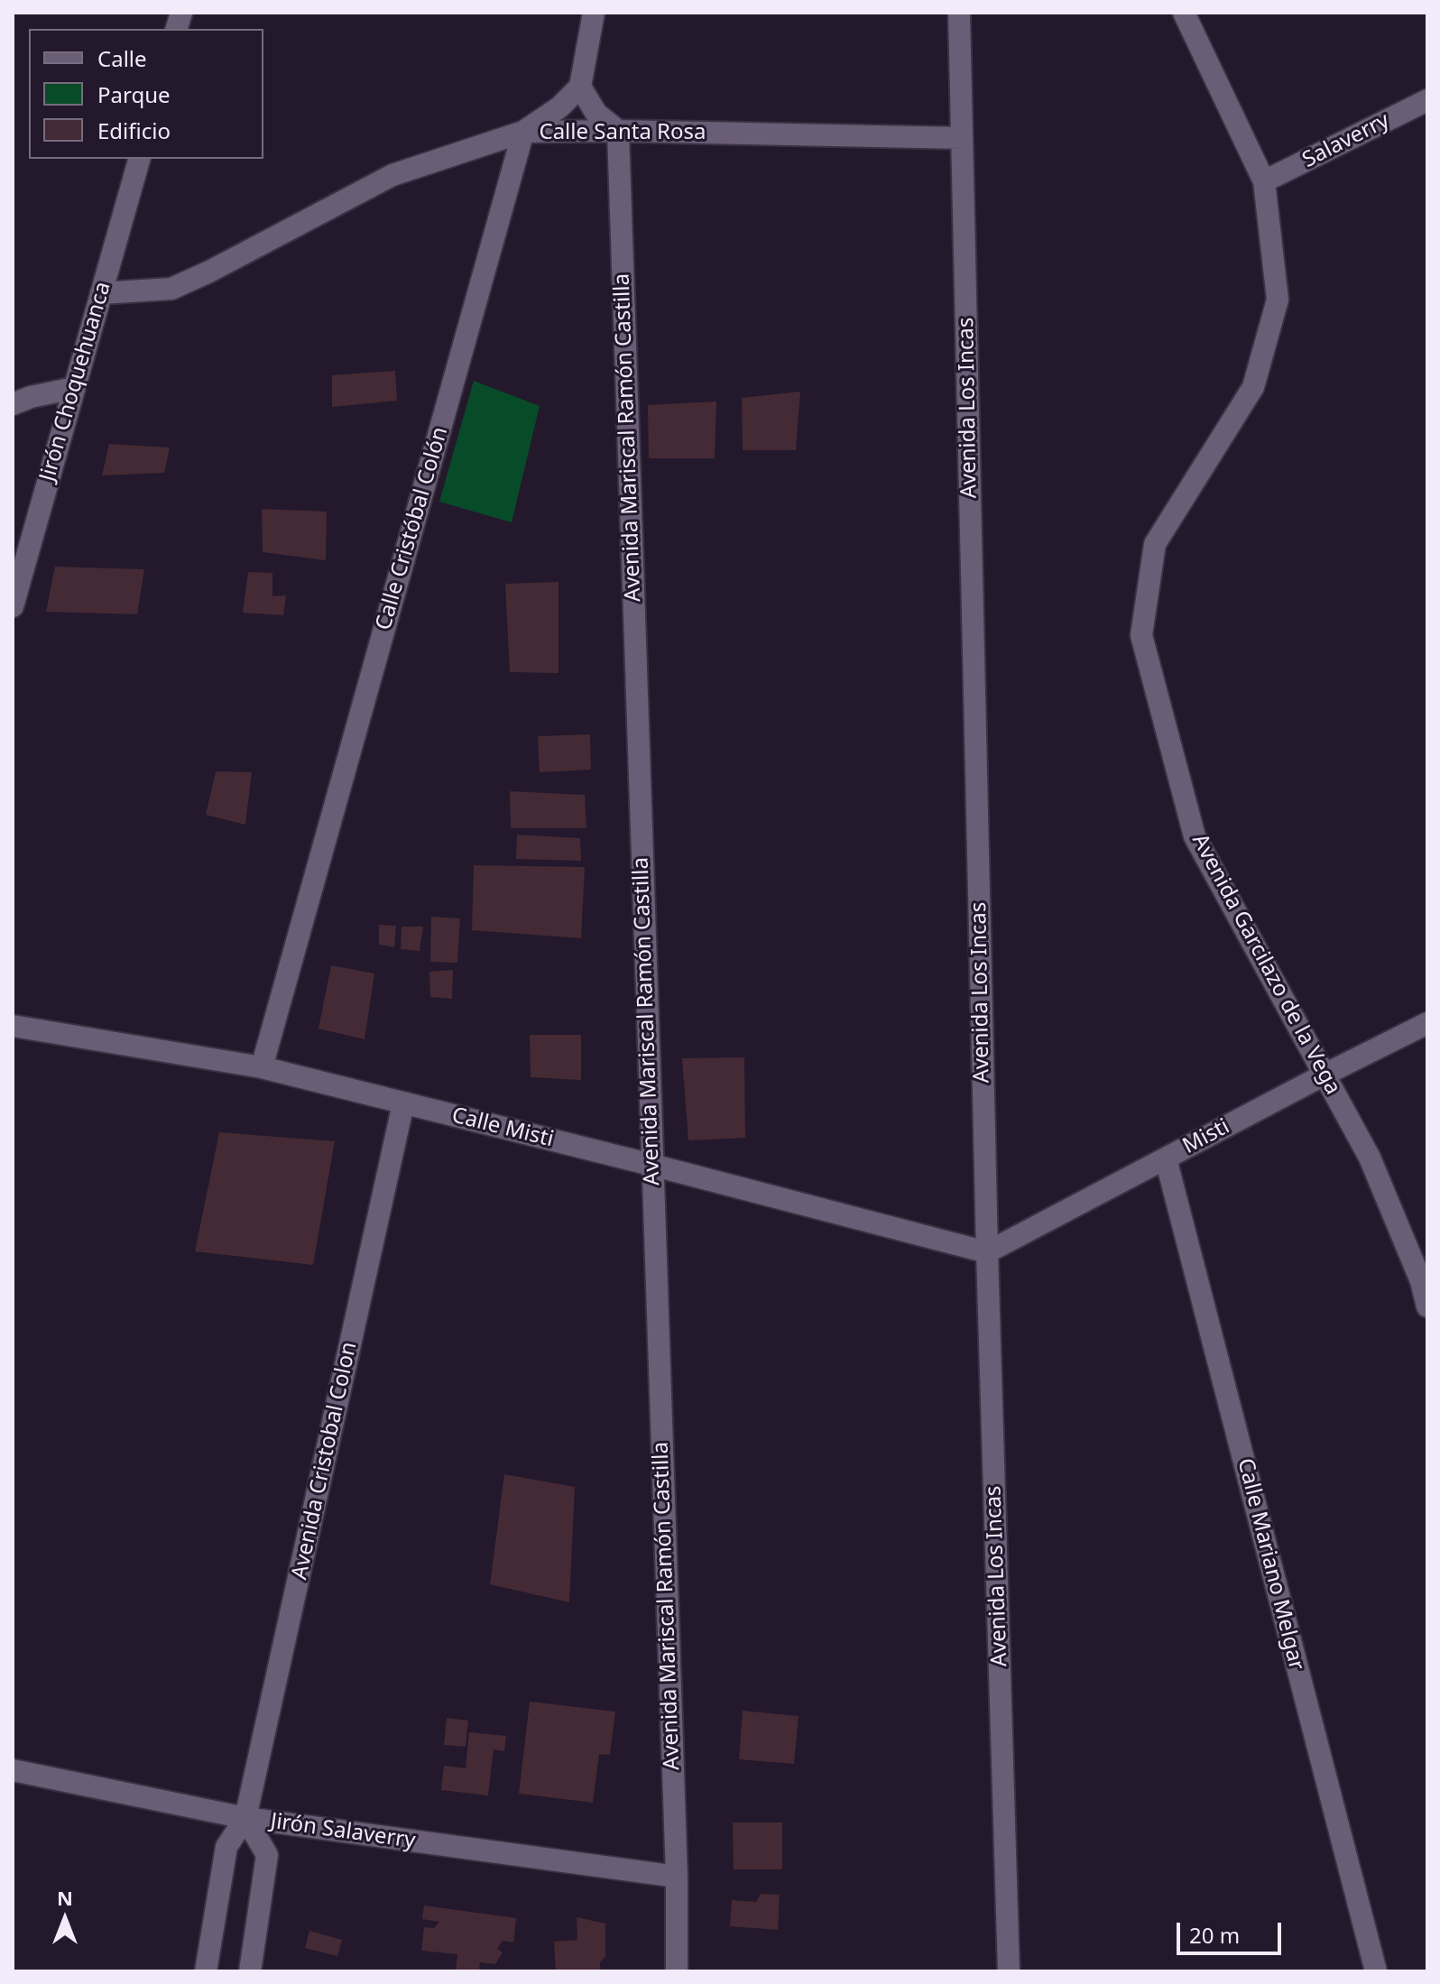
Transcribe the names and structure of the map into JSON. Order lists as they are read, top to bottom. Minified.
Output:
{"streets":{"street":["Calle Santa Rosa","Salaverry","Jirón Choquehuanca","Avenida Los Incas","Avenida Mariscal Ramón Castilla","Calle Cristóbal Colón","Avenida Garcilazo de la Vega","Calle Misti","Misti","Avenida Cristobal Colon","Calle Mariano Melgar","Jirón Salaverry"]},"crossings":[["Calle Santa Rosa","Jirón Choquehuanca"],["Calle Santa Rosa","Avenida Los Incas"],["Calle Santa Rosa","Avenida Mariscal Ramón Castilla"],["Calle Santa Rosa","Calle Cristóbal Colón"],["Salaverry","Avenida Garcilazo de la Vega"],["Avenida Los Incas","Calle Misti"],["Avenida Los Incas","Misti"],["Avenida Mariscal Ramón Castilla","Calle Misti"],["Avenida Mariscal Ramón Castilla","Jirón Salaverry"],["Calle Cristóbal Colón","Calle Misti"],["Avenida Garcilazo de la Vega","Misti"],["Calle Misti","Misti"],["Calle Misti","Avenida Cristobal Colon"],["Misti","Calle Mariano Melgar"],["Avenida Cristobal Colon","Jirón Salaverry"]],"legend":["Calle","Parque","Edificio"],"scale_bar":"20 m","north":"top"}
